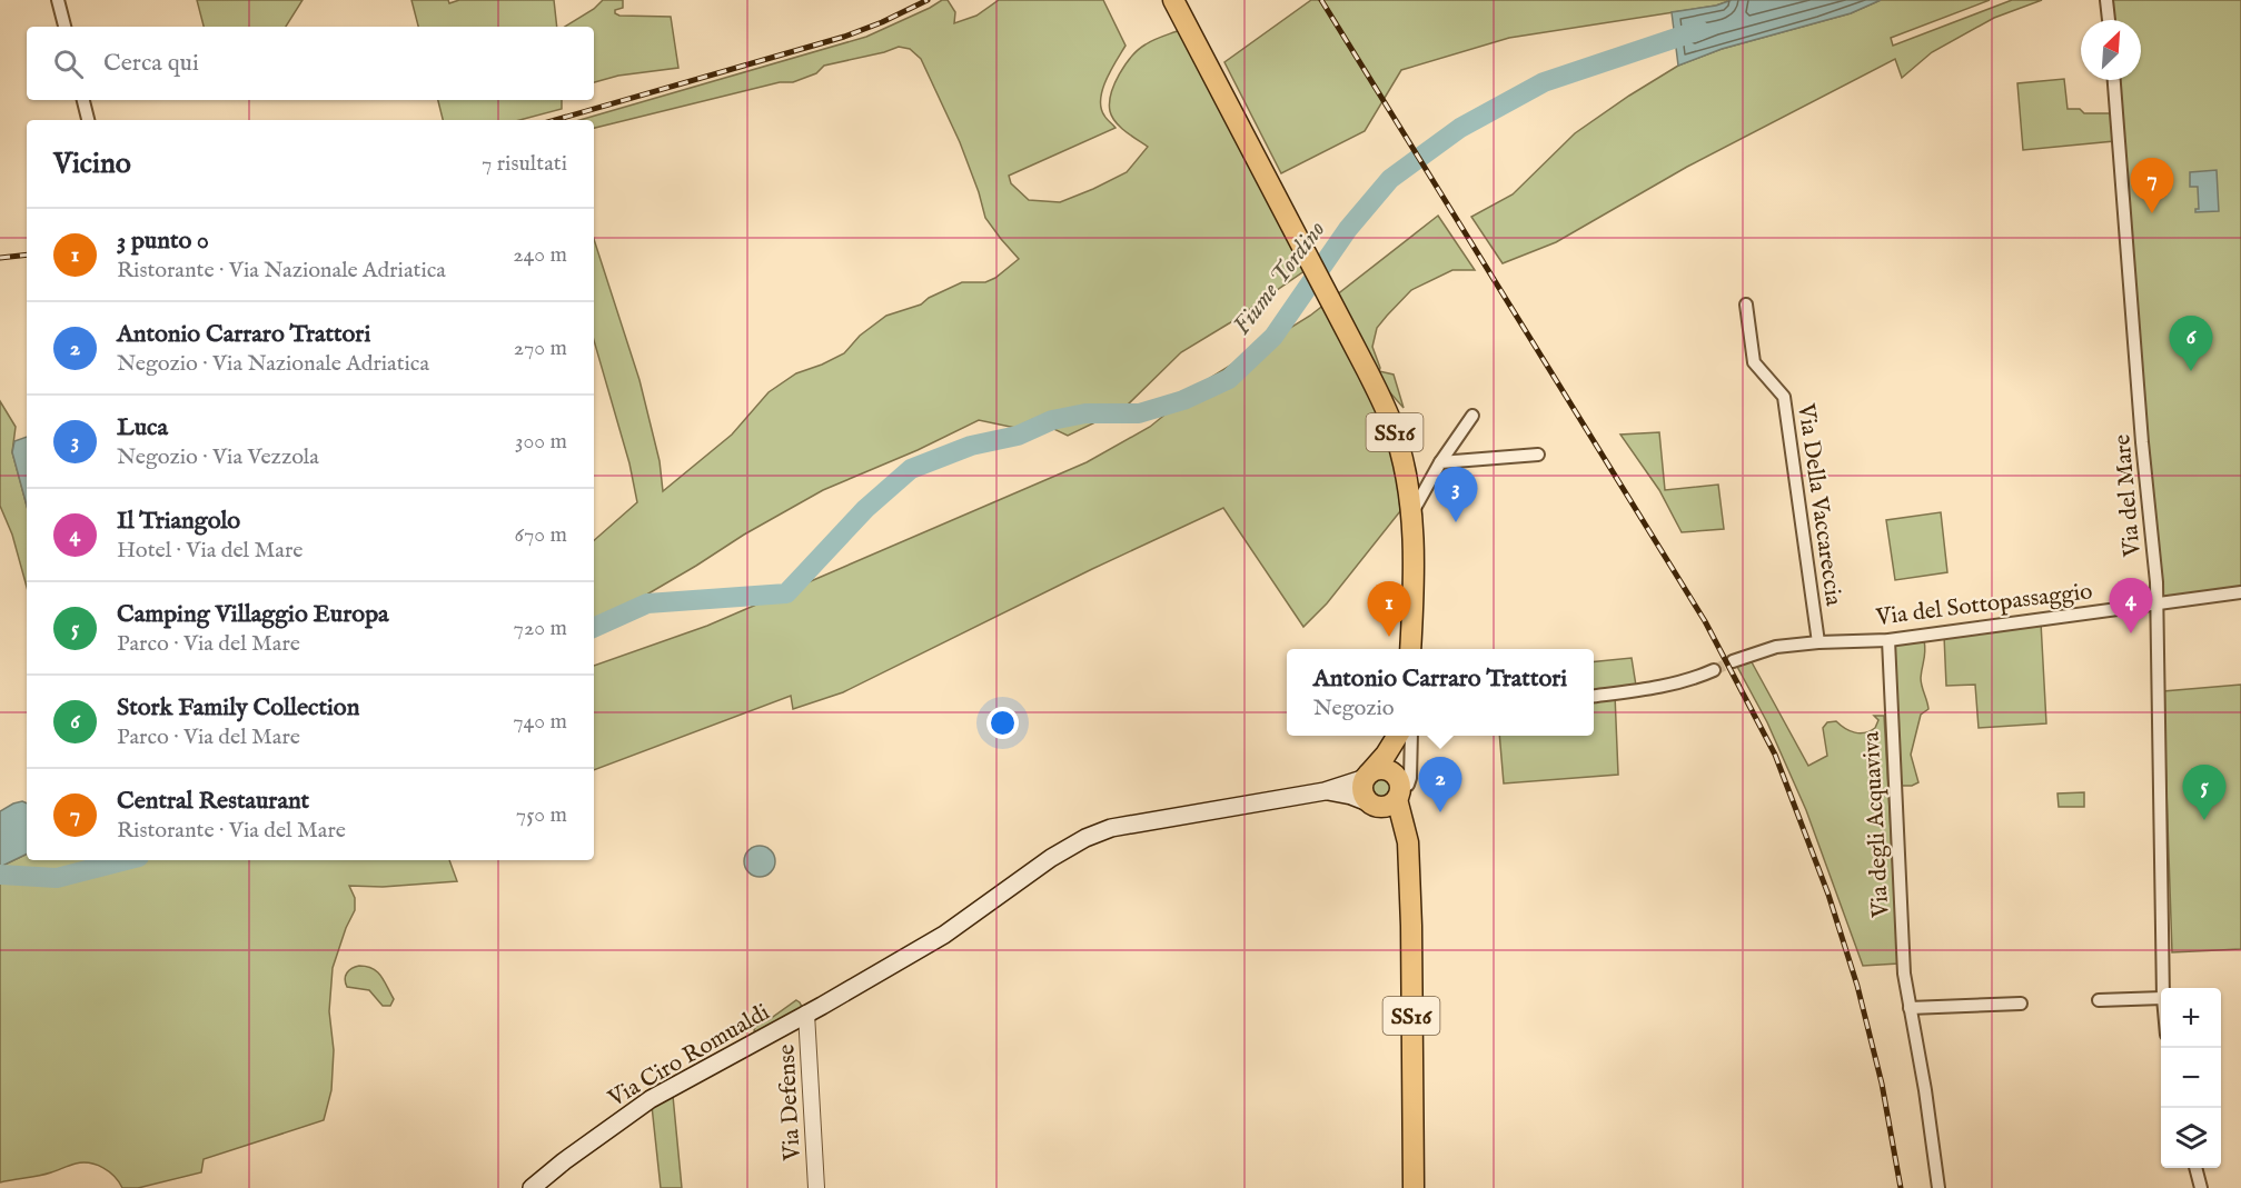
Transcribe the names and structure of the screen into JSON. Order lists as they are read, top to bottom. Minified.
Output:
{"streets":{"main road":["SS16","Via Ciro Romualdi"],"street":["Via del Mare","Via Della Vaccareccia","Via del Sottopassaggio","Via degli Acquaviva","Via Defense"]},"crossings":[["Via del Mare","Via del Sottopassaggio"],["Via Della Vaccareccia","Via del Sottopassaggio"],["Via del Sottopassaggio","Via degli Acquaviva"],["Via Ciro Romualdi","Via Defense"]],"water":["Fiume Tordino"],"north":"top right","page":{"search":"Cerca qui","heading":["Vicino","7 risultati"],"pins":["7","6","3","4","1","2","5"],"list":[{"mark":"1","name":"3 punto 0","note":"Ristorante · Via Nazionale Adriatica","value":"240 m"},{"mark":"2","name":"Antonio Carraro Trattori","note":"Negozio · Via Nazionale Adriatica","value":"270 m"},{"mark":"3","name":"Luca","note":"Negozio · Via Vezzola","value":"300 m"},{"mark":"4","name":"Il Triangolo","note":"Hotel · Via del Mare","value":"670 m"},{"mark":"5","name":"Camping Villaggio Europa","note":"Parco · Via del Mare","value":"720 m"},{"mark":"6","name":"Stork Family Collection","note":"Parco · Via del Mare","value":"740 m"},{"mark":"7","name":"Central Restaurant","note":"Ristorante · Via del Mare","value":"750 m"}],"popup":["Antonio Carraro Trattori","Negozio"],"map_buttons":["+","−"]}}
